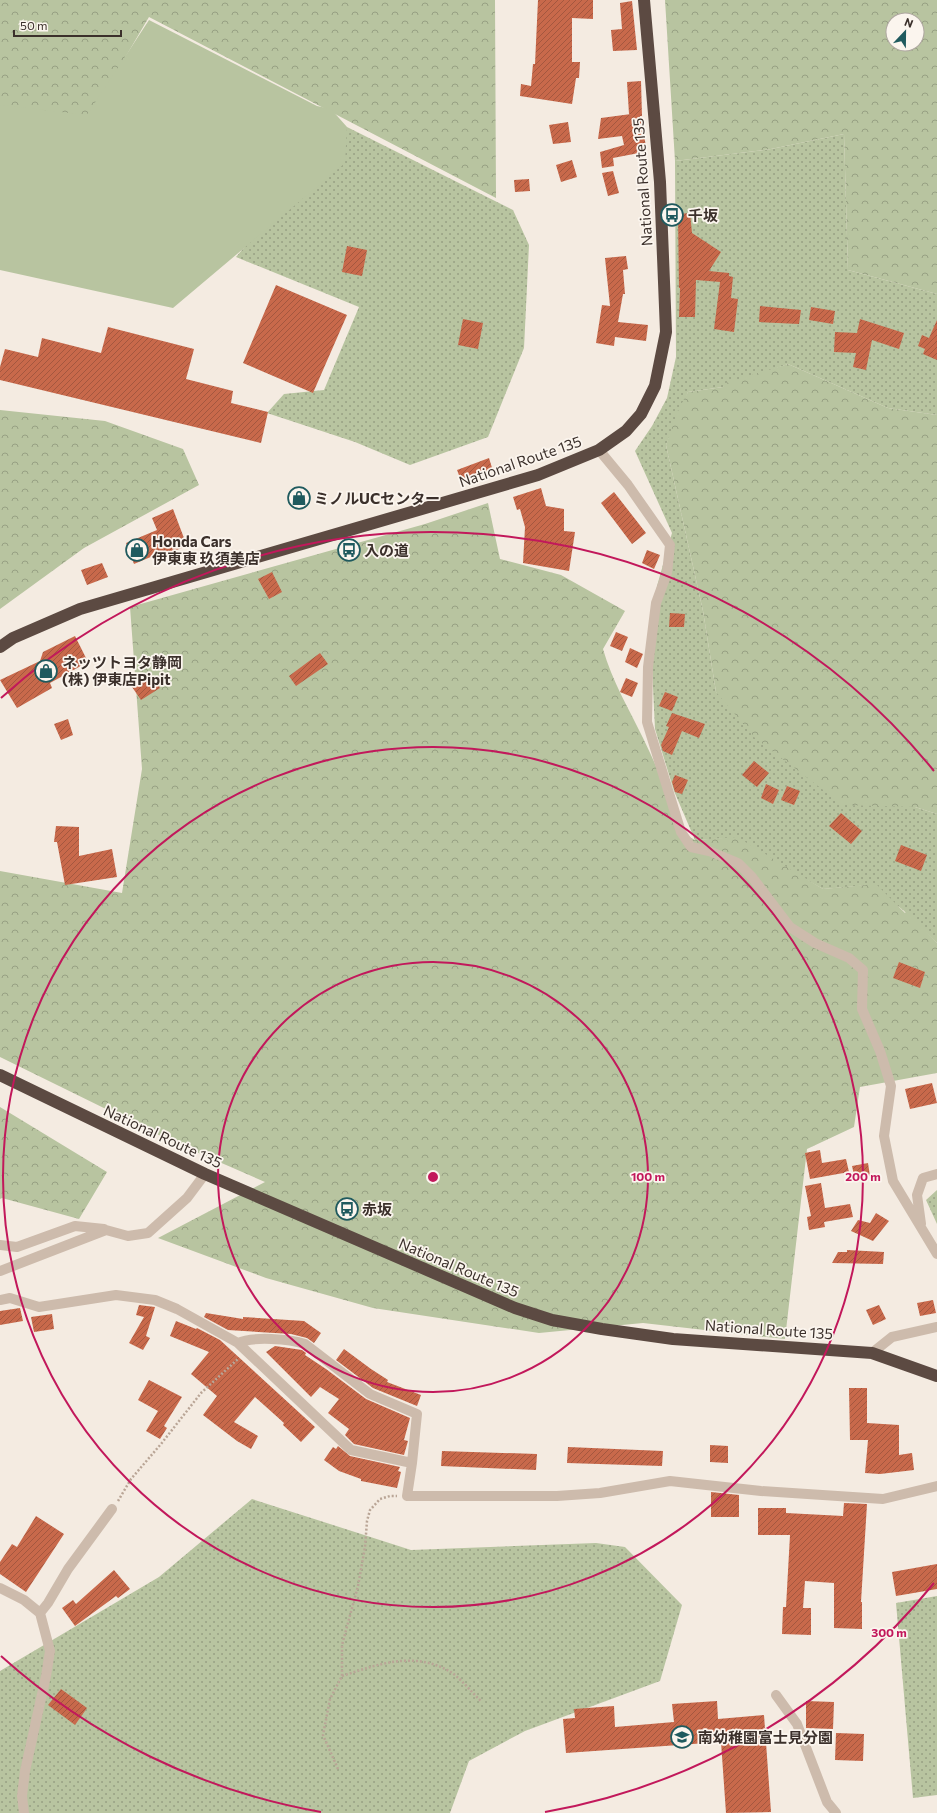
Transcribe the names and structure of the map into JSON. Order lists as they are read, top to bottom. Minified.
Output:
{"streets":{"highway":["National Route 135"]},"places":{"bus stop":["千坂","入の道","赤坂"],"shop":["ミノルUCセンター","Honda Cars 伊東東 玖須美店","ネッツトヨタ静岡 (株) 伊東店Pipit"],"school or university":["南幼稚園富士見分園"]},"scale_bar":"50 m","north":"top","rings":["100 m","200 m","300 m"]}
